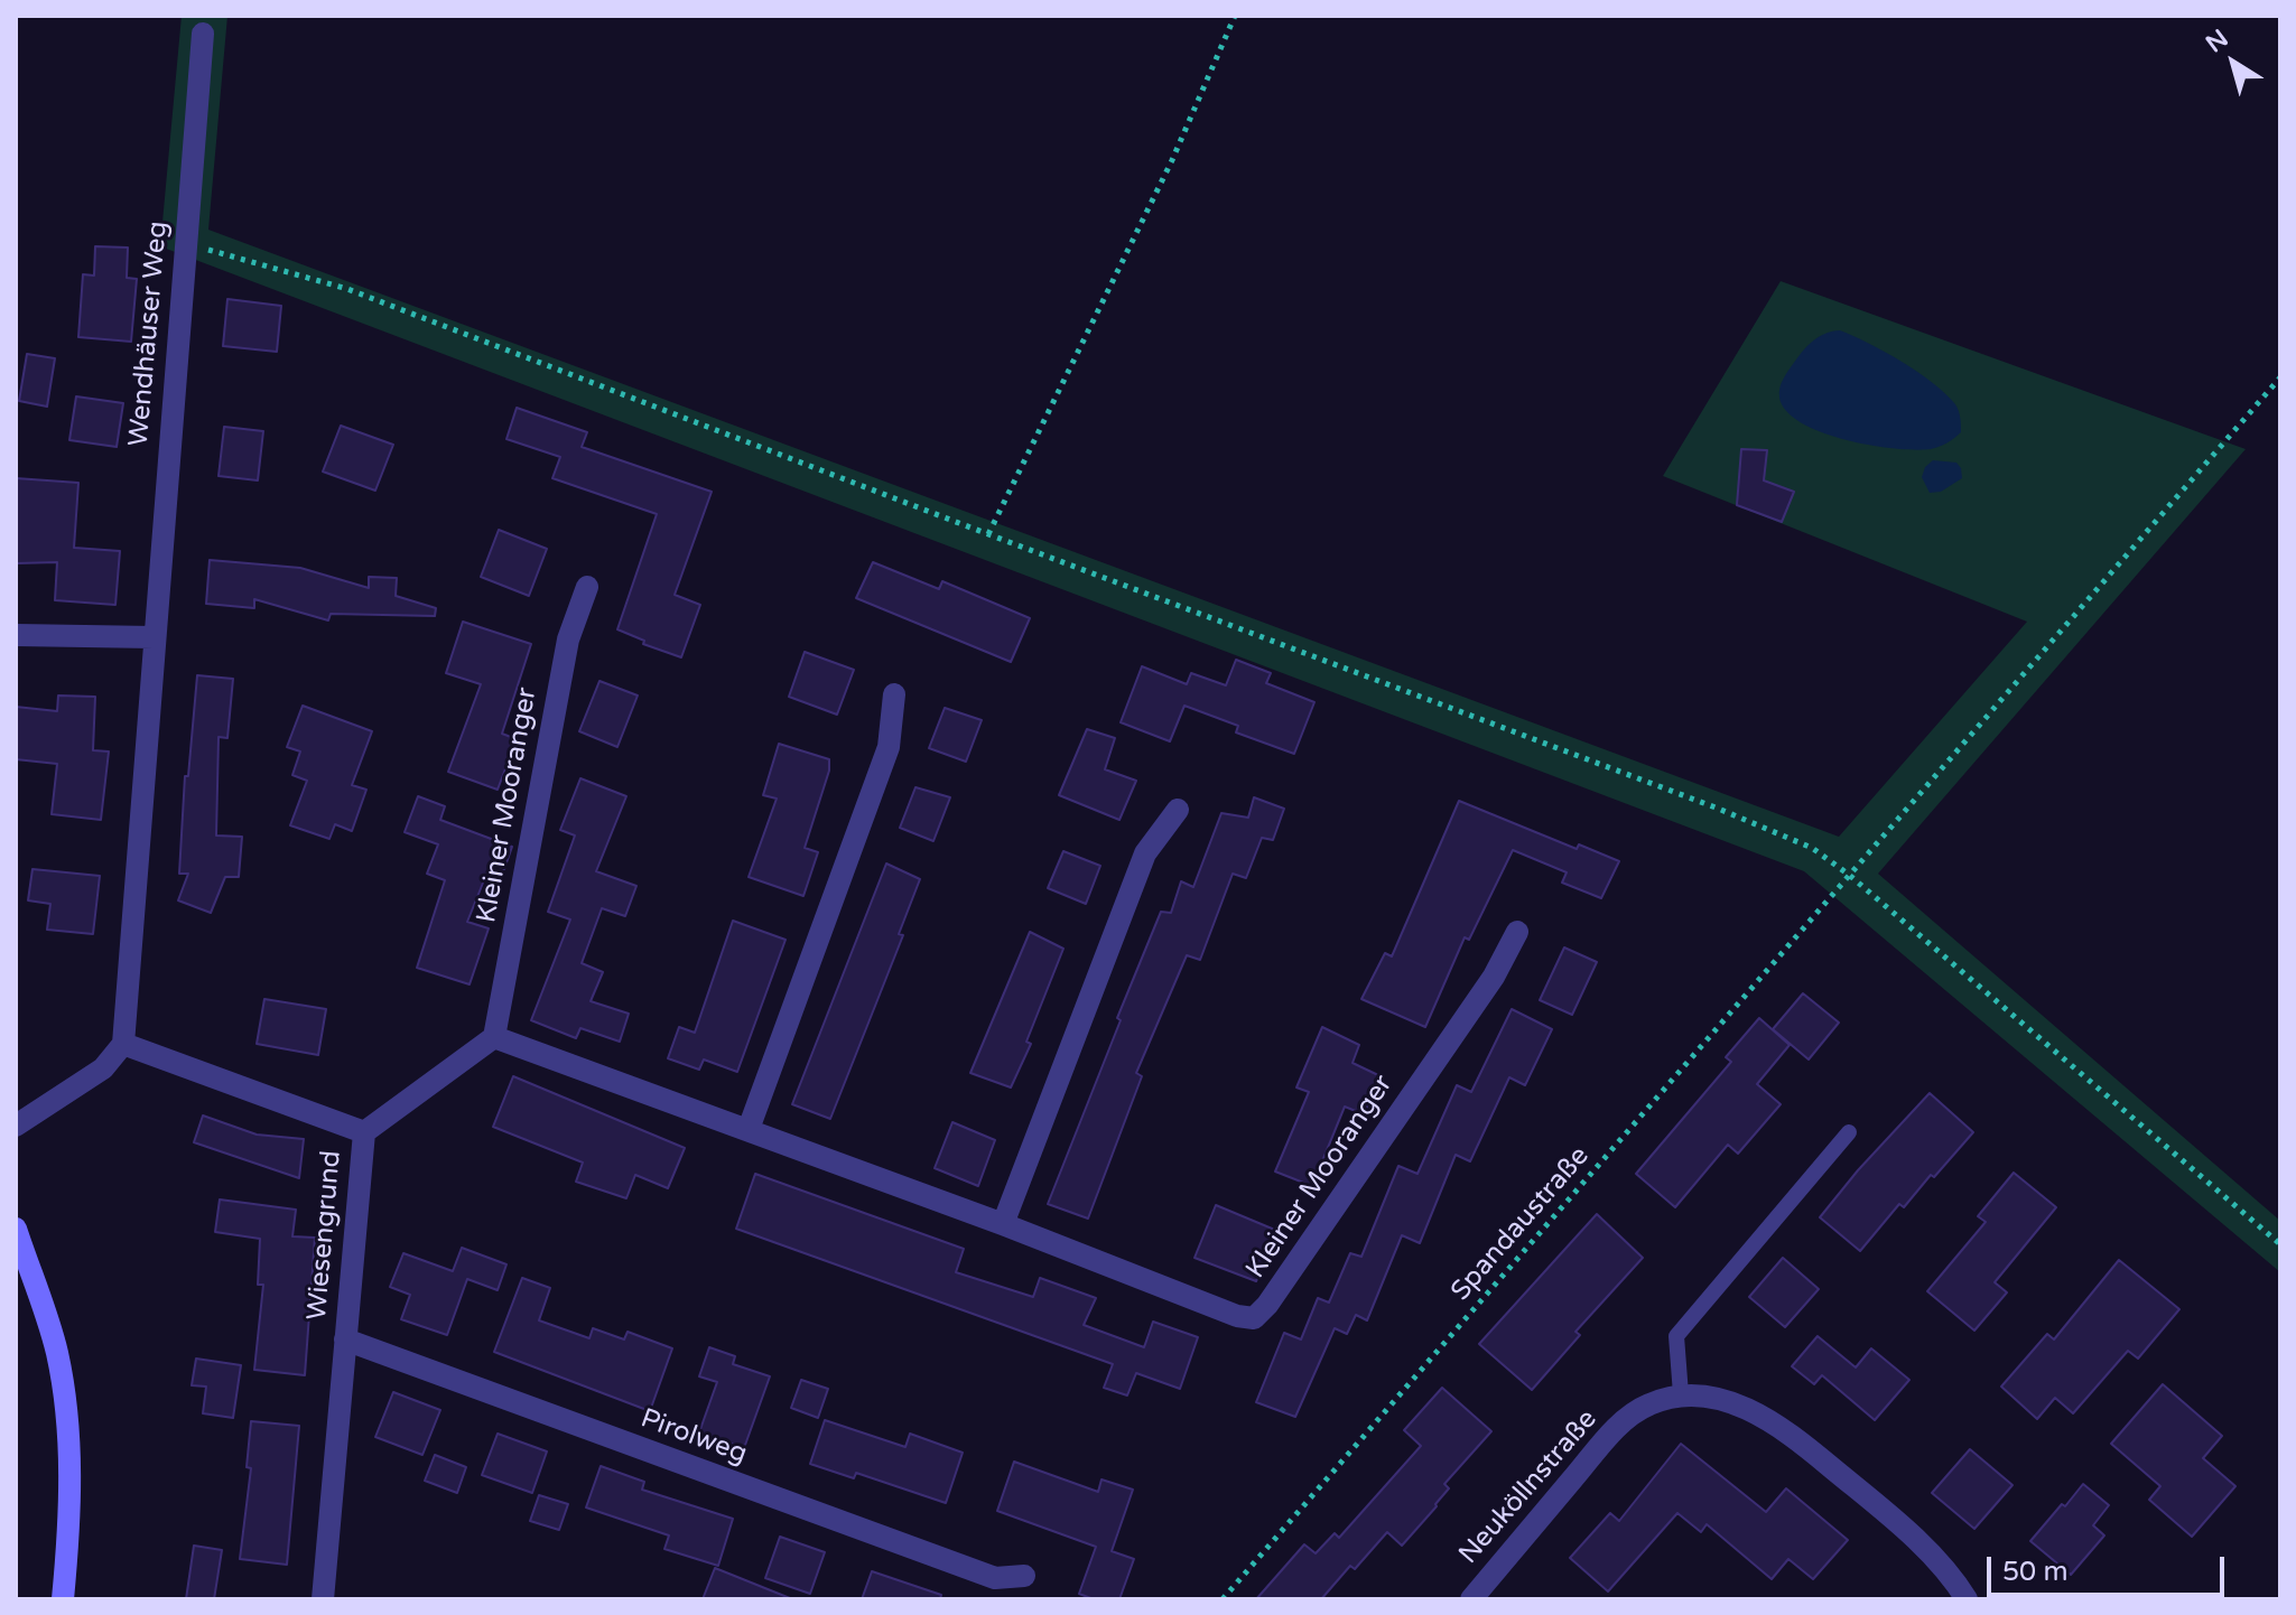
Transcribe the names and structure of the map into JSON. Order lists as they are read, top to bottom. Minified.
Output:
{"streets":{"street":["Wendhäuser Weg","Kleiner Mooranger","Wiesengrund","Pirolweg","Neuköllnstraße"],"path":["Spandaustraße"]},"crossings":[["Wendhäuser Weg","Wiesengrund"],["Wiesengrund","Pirolweg"]],"scale_bar":"50 m","north":"top left"}
